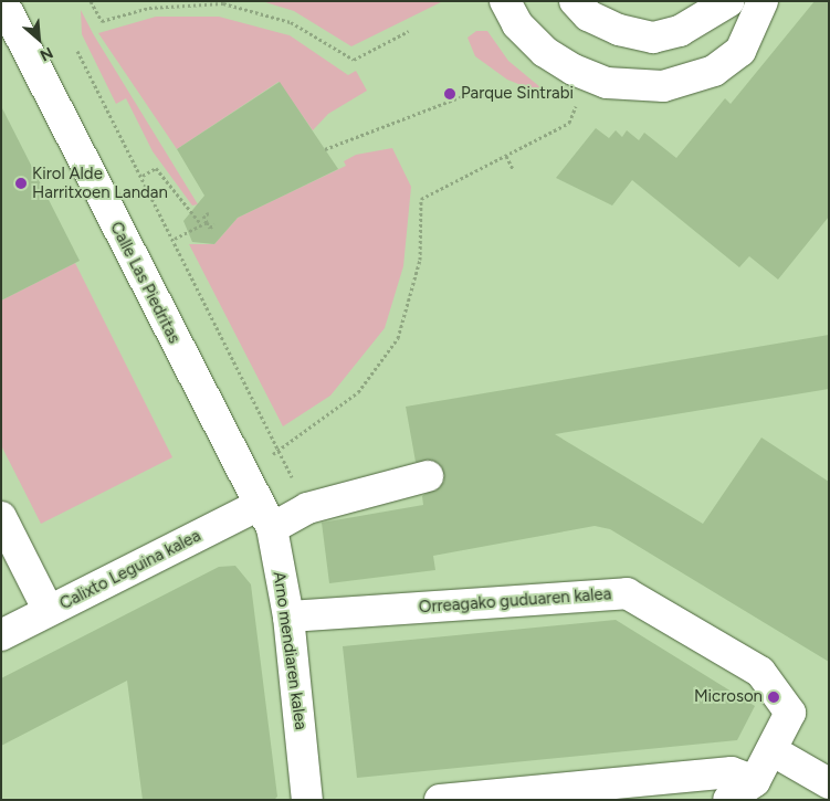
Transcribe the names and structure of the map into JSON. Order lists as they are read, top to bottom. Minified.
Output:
{"streets":{"street":["Calle Las Piedritas","Calixto Leguina kalea","Orreagako guduaren kalea","Arno mendiaren kalea"]},"crossings":[["Calle Las Piedritas","Calixto Leguina kalea"],["Calle Las Piedritas","Arno mendiaren kalea"],["Calixto Leguina kalea","Arno mendiaren kalea"],["Orreagako guduaren kalea","Arno mendiaren kalea"]],"places":["Parque Sintrabi","Kirol Alde Harritxoen Landan","Microson"],"north":"bottom right"}
